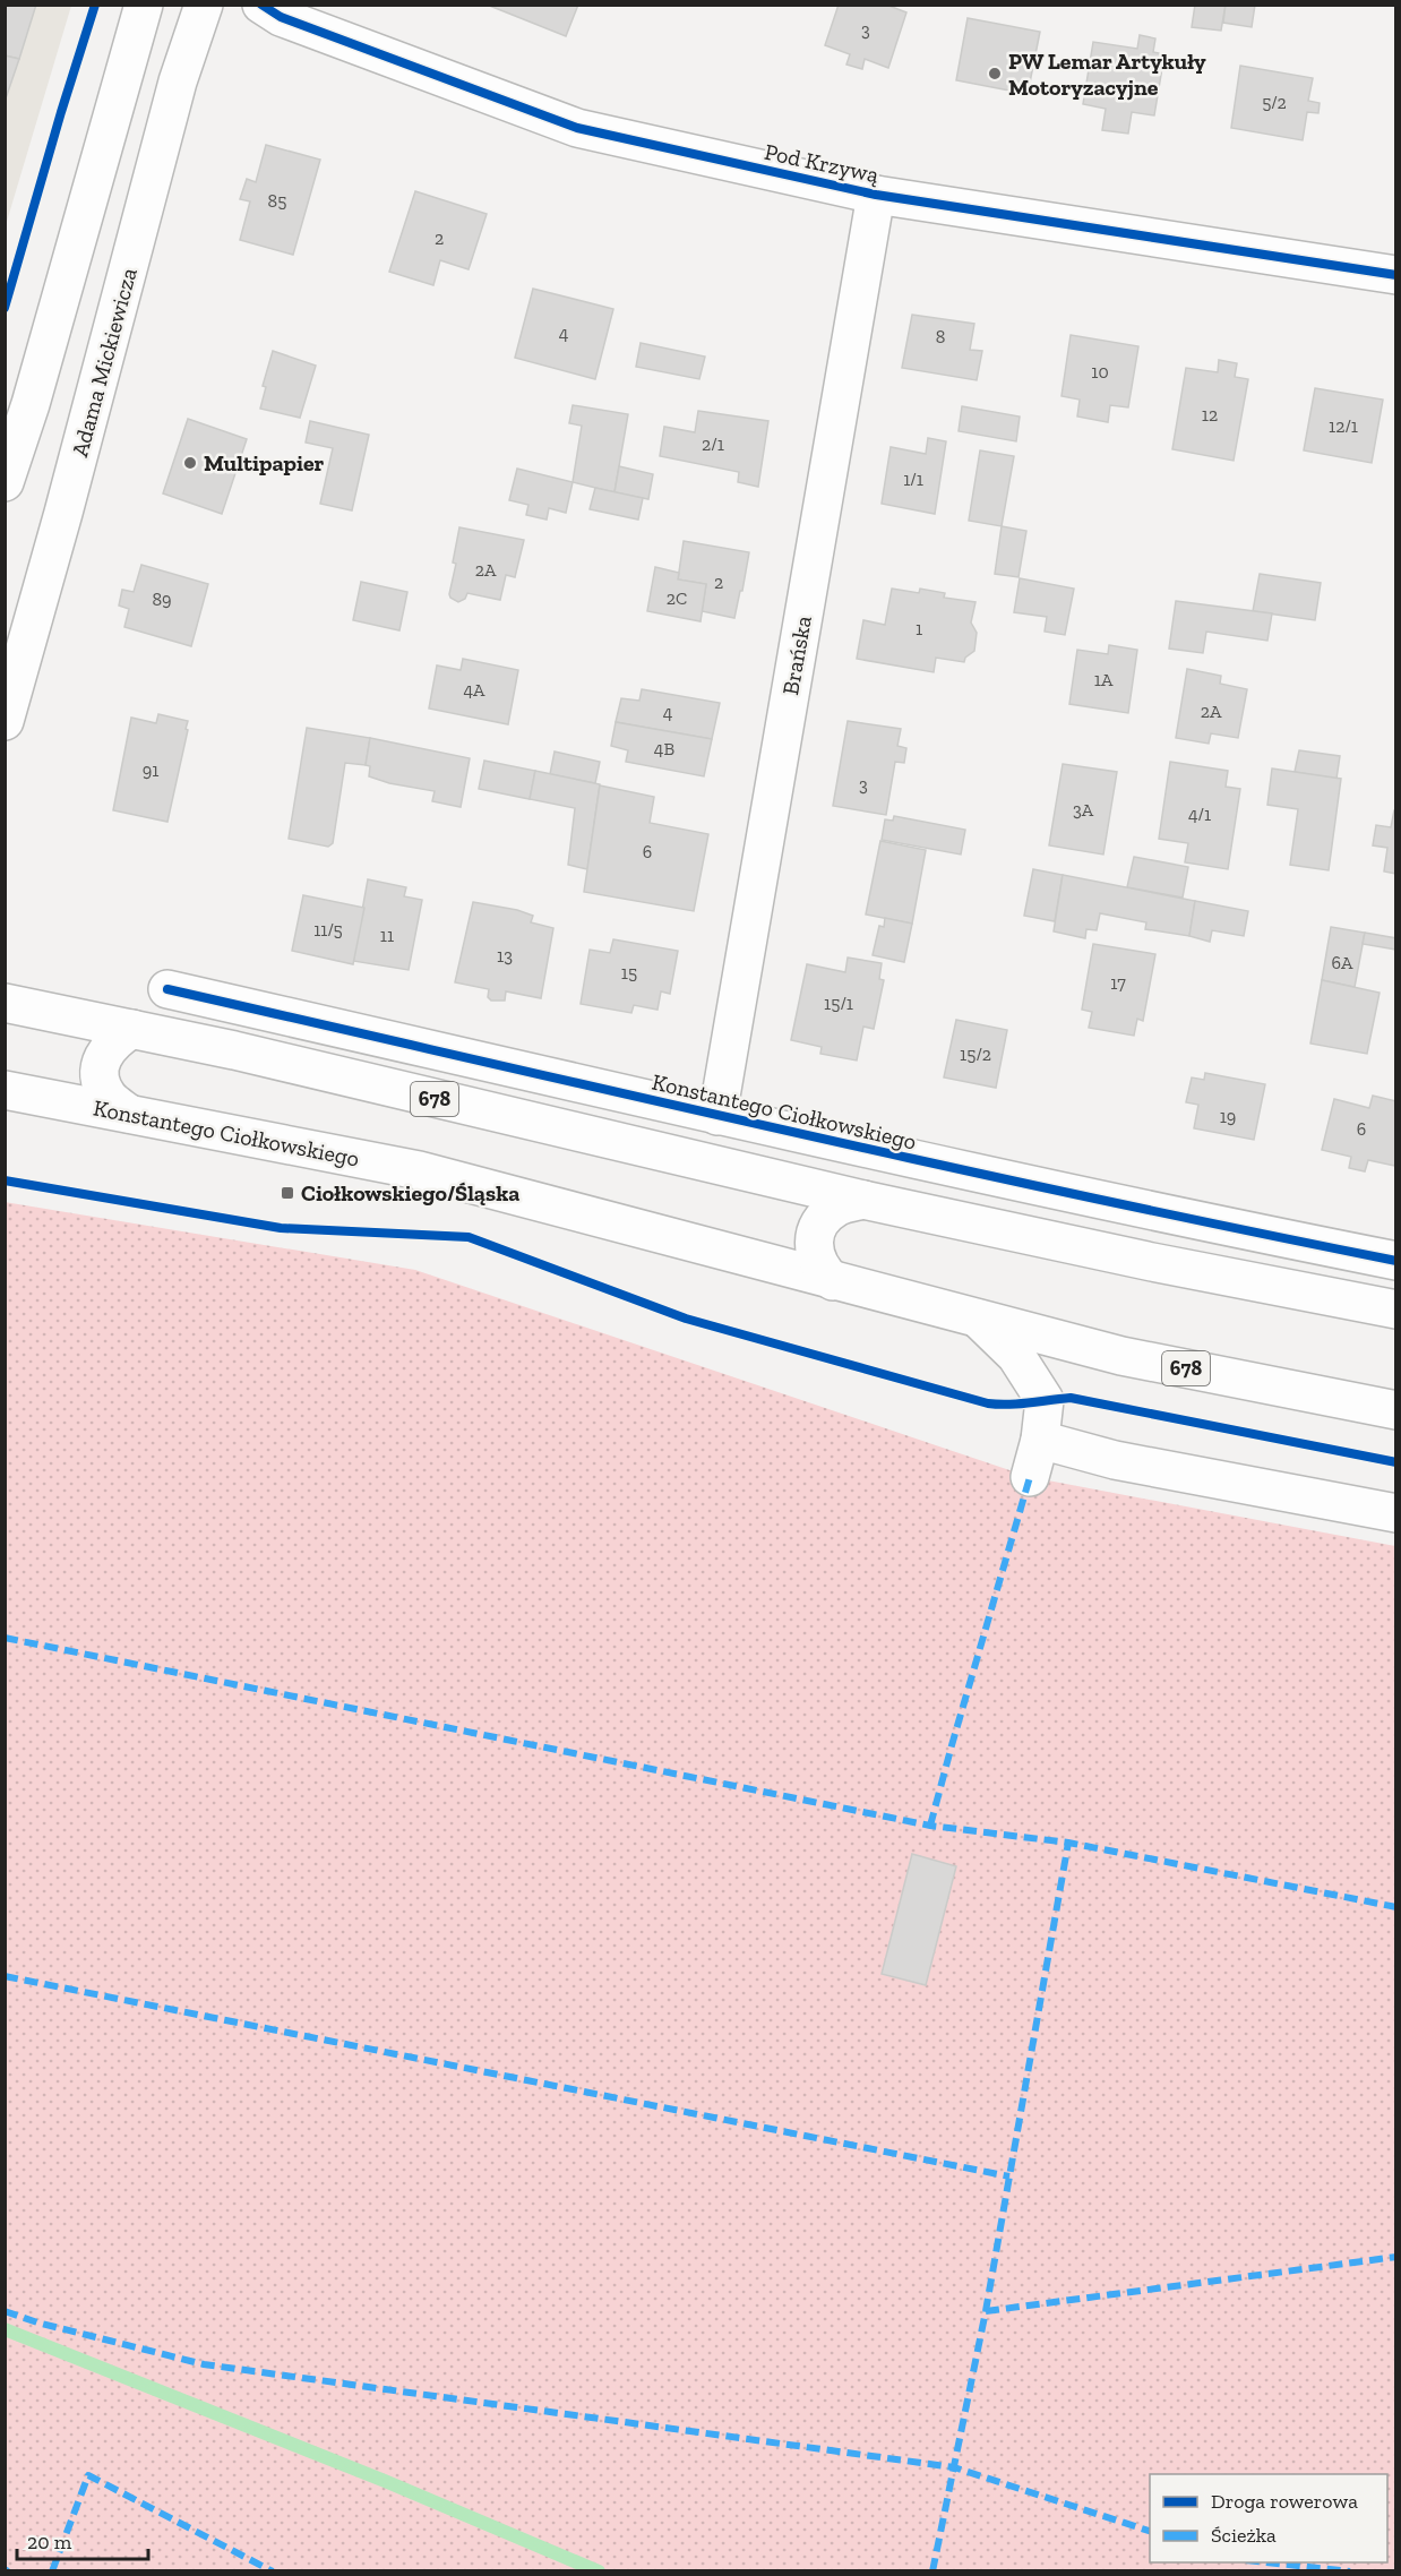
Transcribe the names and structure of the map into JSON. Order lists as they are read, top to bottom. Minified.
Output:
{"streets":{"street":["Pod Krzywą","Adama Mickiewicza","Brańska","678","Konstantego Ciołkowskiego"]},"crossings":[["Pod Krzywą","Brańska"],["Brańska","Konstantego Ciołkowskiego"]],"places":{"other":["PW Lemar Artykuły Motoryzacyjne","Multipapier"],"transit":["Ciołkowskiego/Śląska"]},"house_numbers":["3","5/2","85","2","4","8","10","12","12/1","2/1","1/1","2A","2","2C","89","1","1A","4A","2A","4","4B","91","3","3A","4/1","6","11/5","11","13","6A","15","17","15/1","15/2","19","6"],"legend":["Droga rowerowa","Ścieżka"],"scale_bar":"20 m"}
